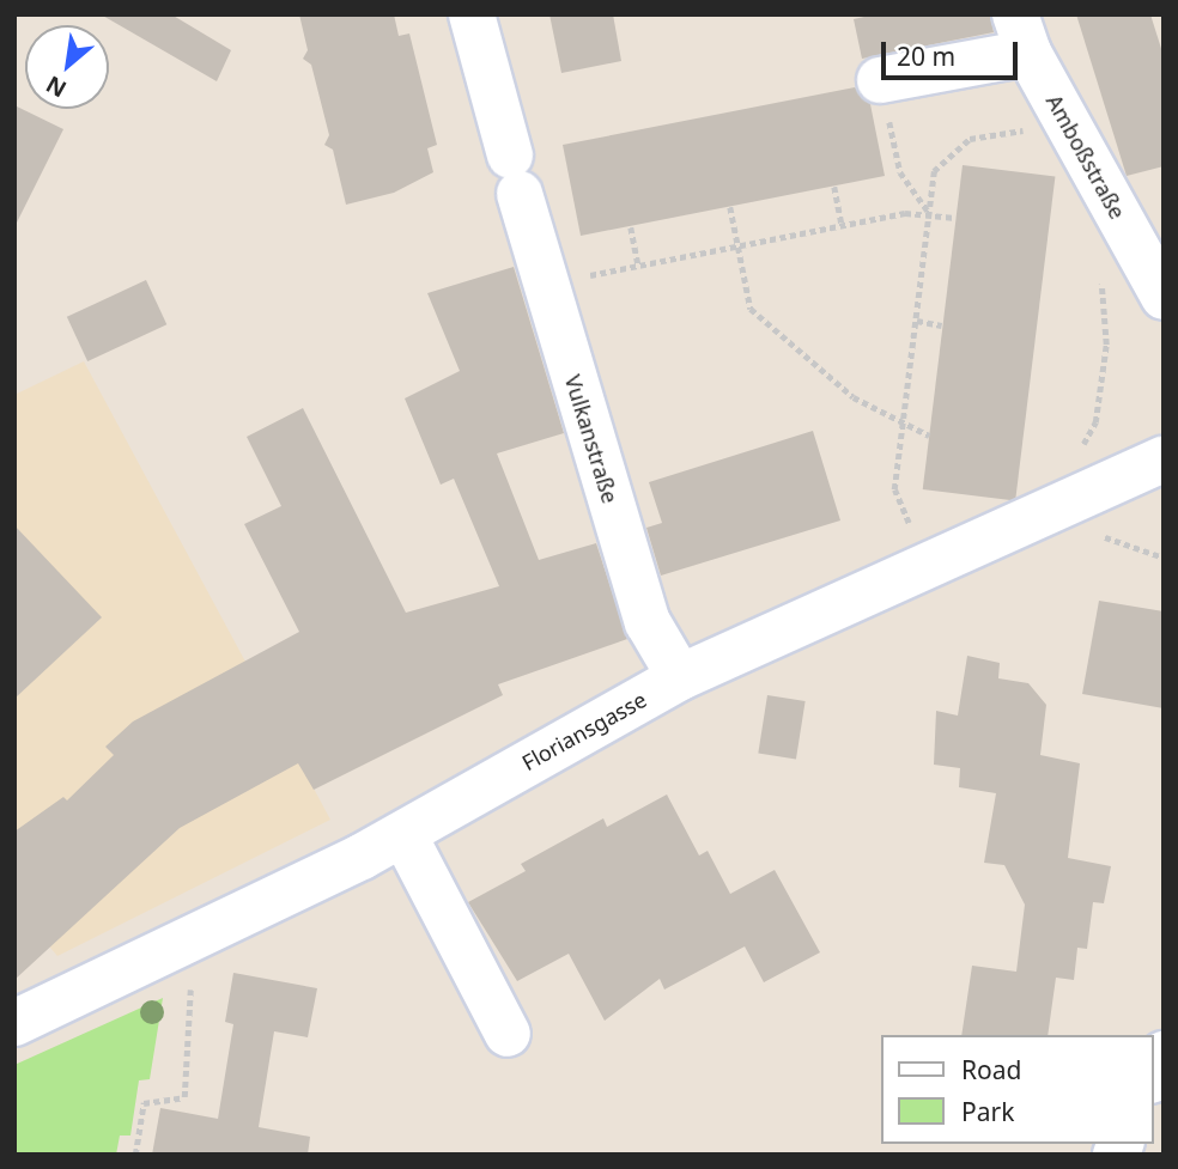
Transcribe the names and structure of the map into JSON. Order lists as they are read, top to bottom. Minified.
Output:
{"streets":{"street":["Amboßstraße","Vulkanstraße","Floriansgasse"]},"crossings":[["Vulkanstraße","Floriansgasse"]],"legend":["Road","Park"],"scale_bar":"20 m","north":"bottom left"}
